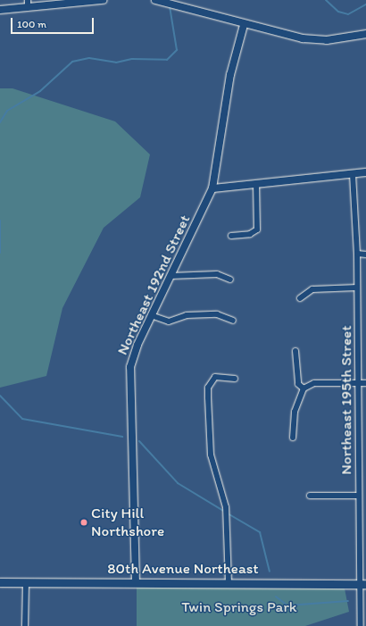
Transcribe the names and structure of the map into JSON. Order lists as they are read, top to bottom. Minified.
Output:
{"streets":{"main road":["80th Avenue Northeast"],"street":["Northeast 192nd Street","Northeast 195th Street"]},"crossings":[["Northeast 192nd Street","80th Avenue Northeast"],["Northeast 195th Street","80th Avenue Northeast"]],"parks":["Twin Springs Park"],"places":["City Hill Northshore"],"scale_bar":"100 m"}
